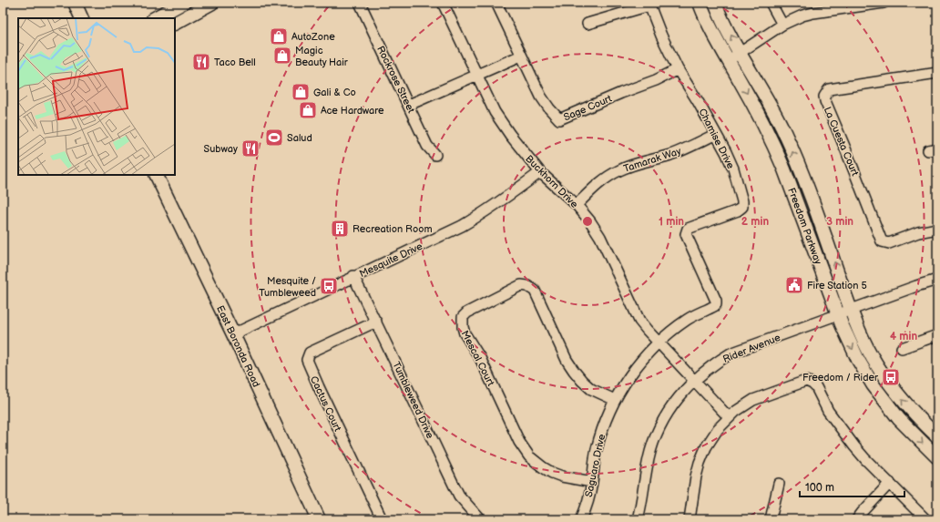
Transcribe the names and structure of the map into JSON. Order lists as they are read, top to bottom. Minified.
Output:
{"streets":{"main road":["Freedom Parkway","East Boronda Road"],"street":["Rockrose Street","Sage Court","Chamise Drive","La Cuesta Court","Tamarak Way","Buckhorn Drive","Mesquite Drive","Rider Avenue","Mescal Court","Tumbleweed Drive","Cactus Court","Saguaro Drive"]},"crossings":[["Sage Court","Chamise Drive"],["Chamise Drive","Tamarak Way"],["Chamise Drive","Buckhorn Drive"],["Chamise Drive","Saguaro Drive"],["Tamarak Way","Buckhorn Drive"],["Buckhorn Drive","Mesquite Drive"],["Buckhorn Drive","Rider Avenue"],["Buckhorn Drive","Saguaro Drive"],["Freedom Parkway","Rider Avenue"],["Mesquite Drive","East Boronda Road"],["Mesquite Drive","Tumbleweed Drive"],["Mescal Court","Saguaro Drive"],["Tumbleweed Drive","Cactus Court"]],"places":{"shop":["AutoZone","Magic Beauty Hair","Gali & Co","Ace Hardware"],"restaurant":["Taco Bell","Subway"],"sports":["Salud"],"building":["Recreation Room"],"public building":["Fire Station 5"],"bus stop":["Mesquite / Tumbleweed","Freedom / Rider"]},"scale_bar":"100 m","rings":["1 min","2 min","3 min","4 min"]}
